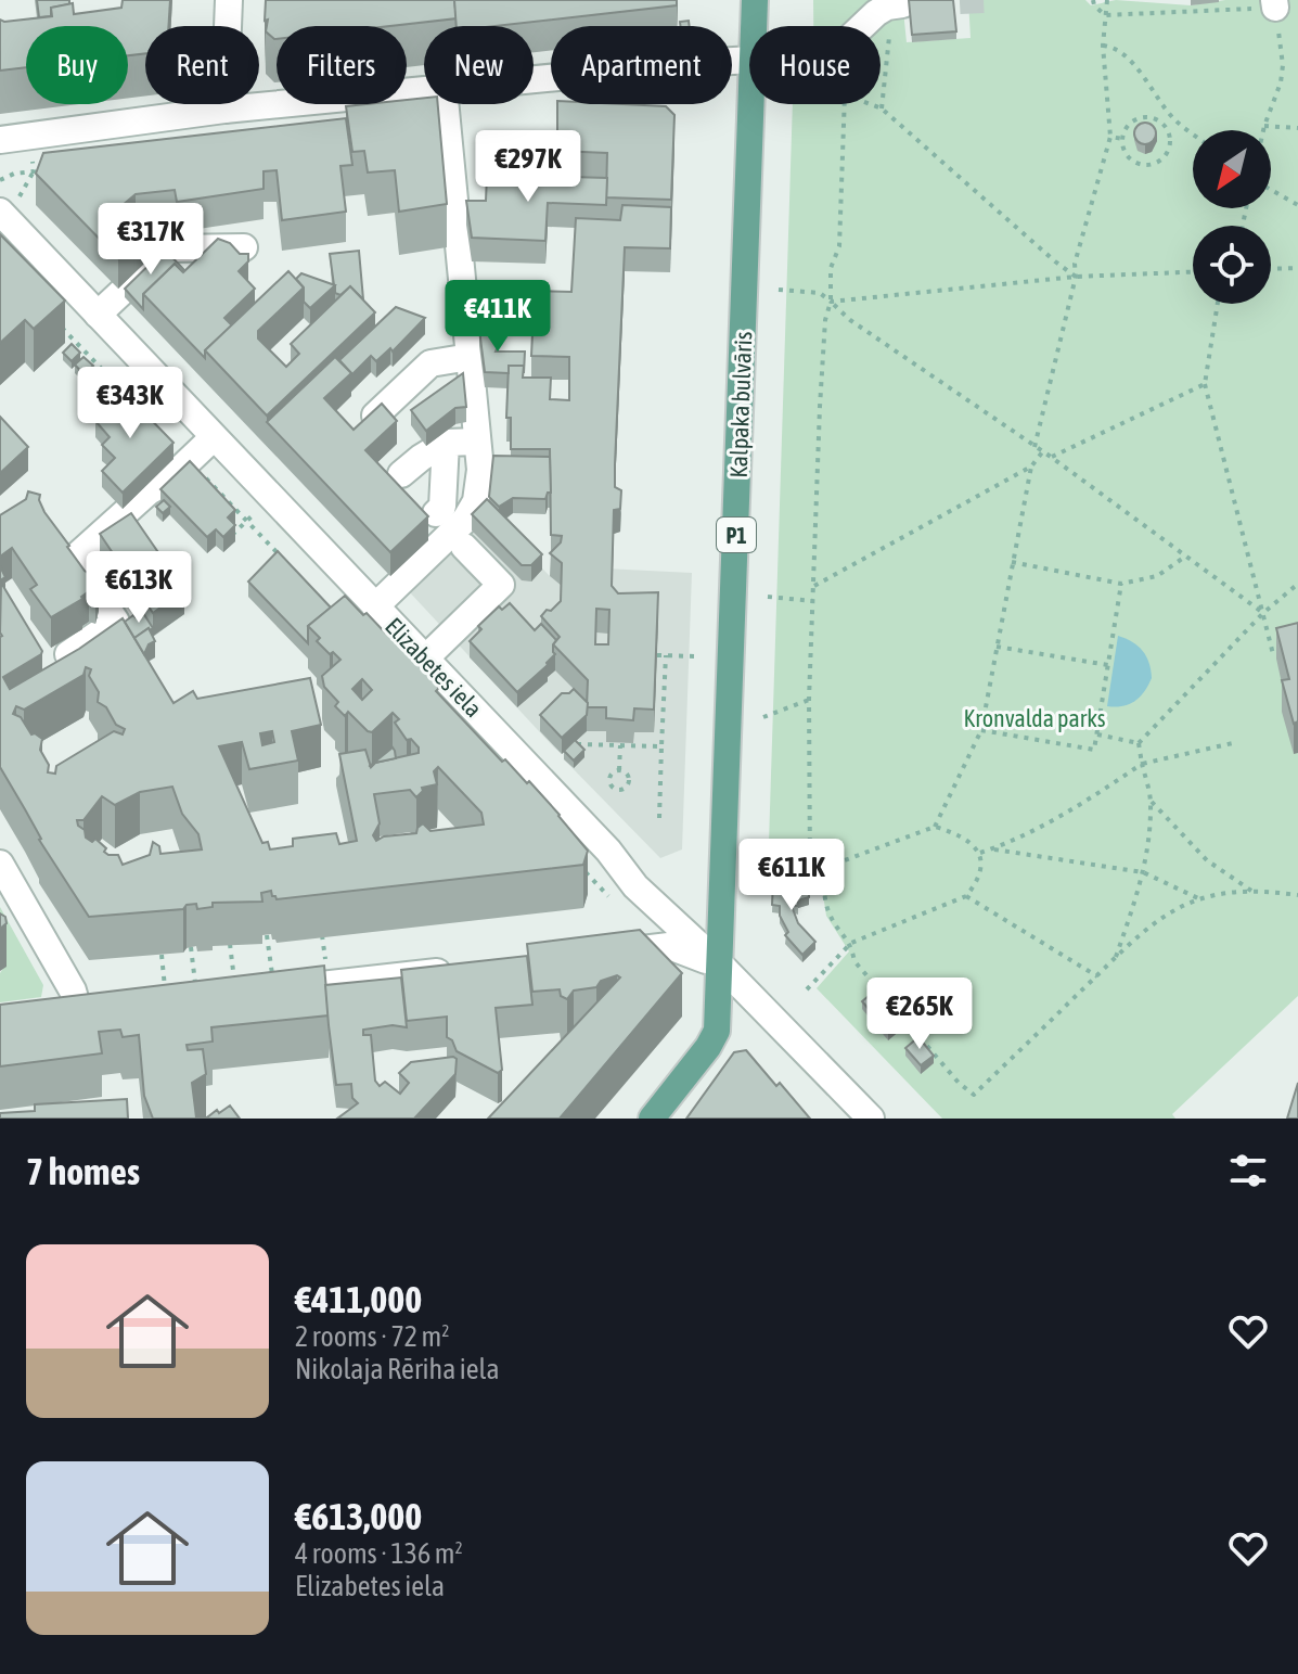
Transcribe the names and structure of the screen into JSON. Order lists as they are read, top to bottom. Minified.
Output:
{"streets":{"main road":["Kalpaka bulvāris","P1"],"street":["Elizabetes iela"]},"crossings":[["Kalpaka bulvāris","P1"],["Kalpaka bulvāris","Elizabetes iela"],["P1","Elizabetes iela"]],"parks":["Kronvalda parks"],"north":"bottom left","page":{"chip":["Buy","Rent","Filters","New","Apartment","House"],"price":["€297K","€317K","€411K","€343K","€613K","€611K","€265K"],"heading":"7 homes","list":[{"name":"€411,000","note":"2 rooms · 72 m² · Nikolaja Rēriha iela"},{"name":"€613,000","note":"4 rooms · 136 m² · Elizabetes iela"}]}}
